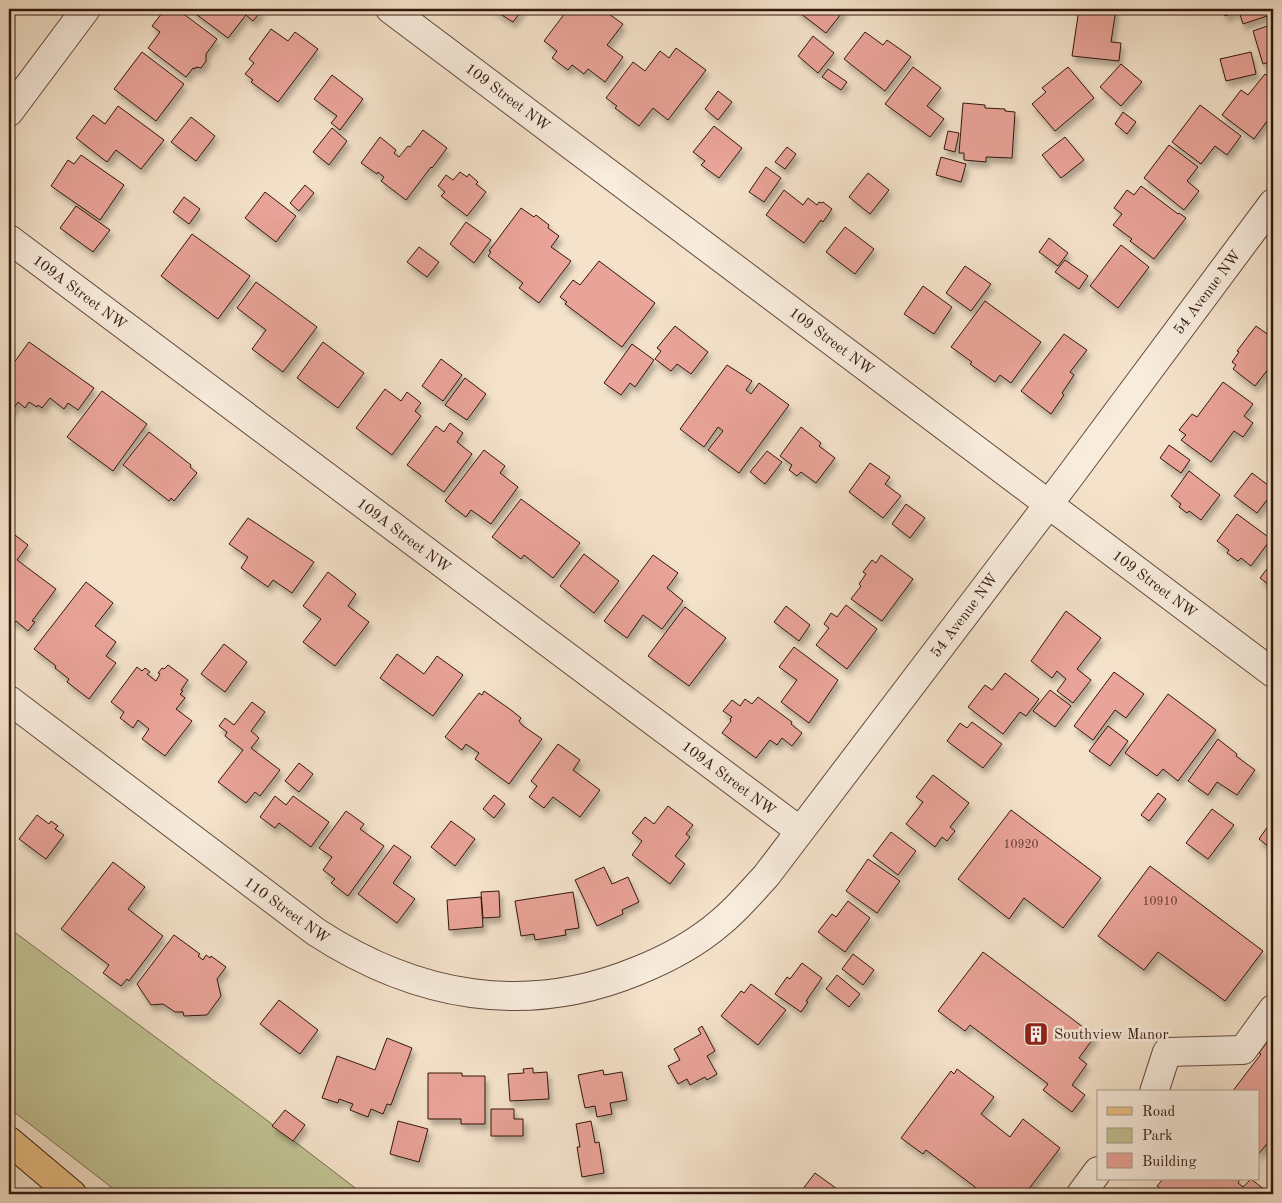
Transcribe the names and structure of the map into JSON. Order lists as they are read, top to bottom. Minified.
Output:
{"streets":{"street":["109 Street NW","109A Street NW","54 Avenue NW","110 Street NW"]},"crossings":[["109 Street NW","54 Avenue NW"],["109A Street NW","54 Avenue NW"],["54 Avenue NW","110 Street NW"]],"places":{"building":["Southview Manor"]},"house_numbers":["10920","10910"],"legend":["Road","Park","Building"]}
